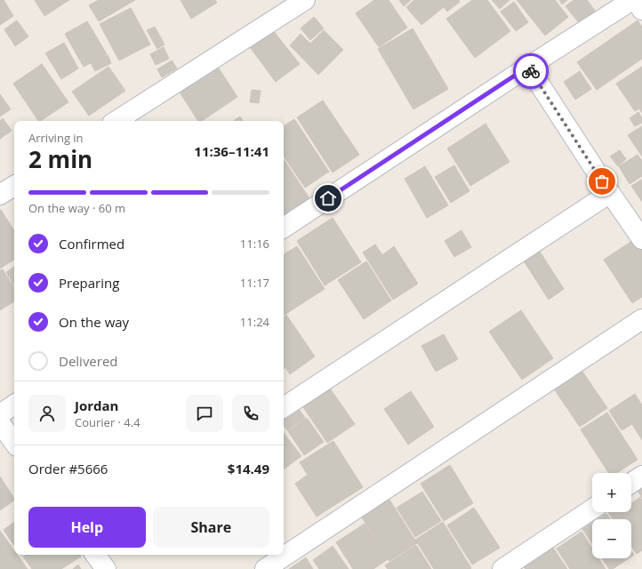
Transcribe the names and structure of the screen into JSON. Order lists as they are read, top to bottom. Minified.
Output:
{"page":{"heading":["2 min","Arriving in","11:36–11:41"],"panel":["Jordan","Courier · 4.4","Order #5666","$14.49"],"bar":"On the way · 60 m","list":[["Confirmed","11:16"],["Preparing","11:17"],["On the way","11:24"],"Delivered"],"map_buttons":["+","−"],"buttons":["Help","Share"]}}
